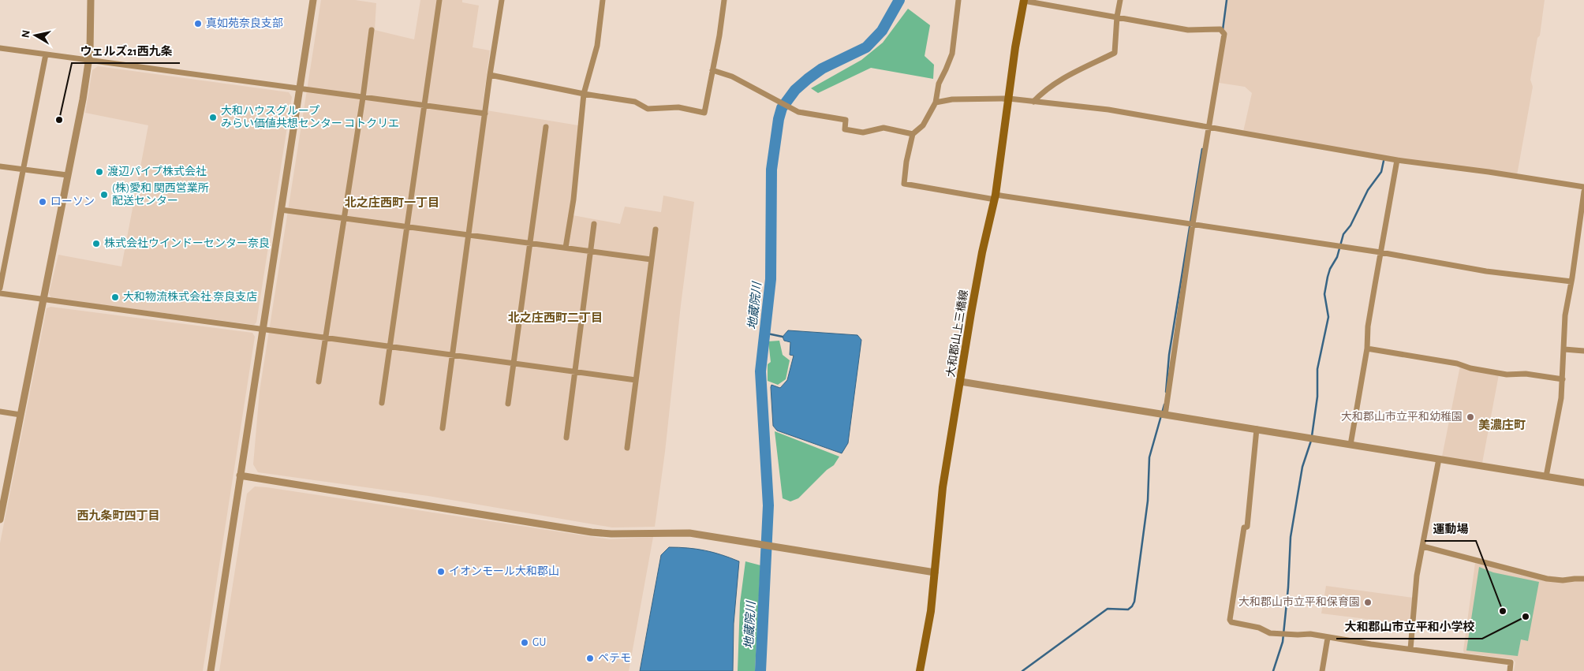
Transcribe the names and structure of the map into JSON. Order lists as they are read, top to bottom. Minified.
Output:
{"streets":{"main road":["大和郡山上三橋線"]},"districts":["北之庄西町一丁目","北之庄西町二丁目","美濃庄町","西九条町四丁目"],"water":["地蔵院川"],"places":["真如苑奈良支部","大和ハウスグループ みらい価値共想センター コトクリエ","ウェルズ21西九条","渡辺パイプ株式会社","(株)愛和 関西営業所 配送センター","ローソン","株式会社ウインドーセンター奈良","大和物流株式会社 奈良支店","大和郡山市立平和幼稚園","イオンモール大和郡山","大和郡山市立平和保育園","運動場","大和郡山市立平和小学校","GU","ペテモ"],"north":"left"}
